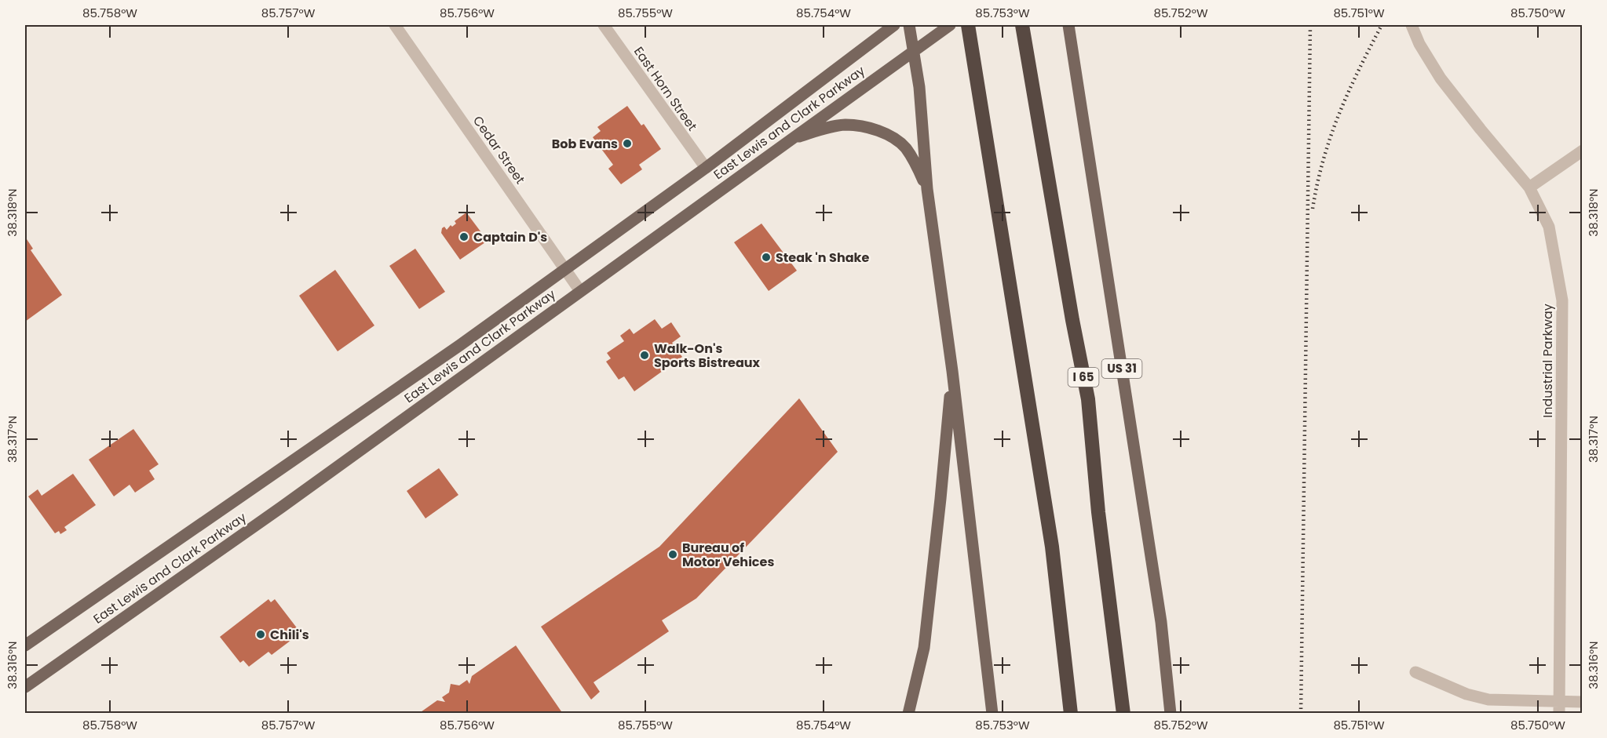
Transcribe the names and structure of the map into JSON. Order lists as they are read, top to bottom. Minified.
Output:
{"streets":{"highway":["I 65"],"main road":["East Lewis and Clark Parkway","US 31"],"street":["East Horn Street","Cedar Street","Industrial Parkway"]},"crossings":[["East Horn Street","East Lewis and Clark Parkway"],["East Lewis and Clark Parkway","Cedar Street"]],"places":["Bob Evans","Captain D's","Steak 'n Shake","Walk-On's Sports Bistreaux","Bureau of Motor Vehices","Chili's"],"coordinates":["85.758°W","85.757°W","85.756°W","85.755°W","85.754°W","85.753°W","85.752°W","85.751°W","85.750°W","38.318°N","38.317°N","38.316°N"]}
